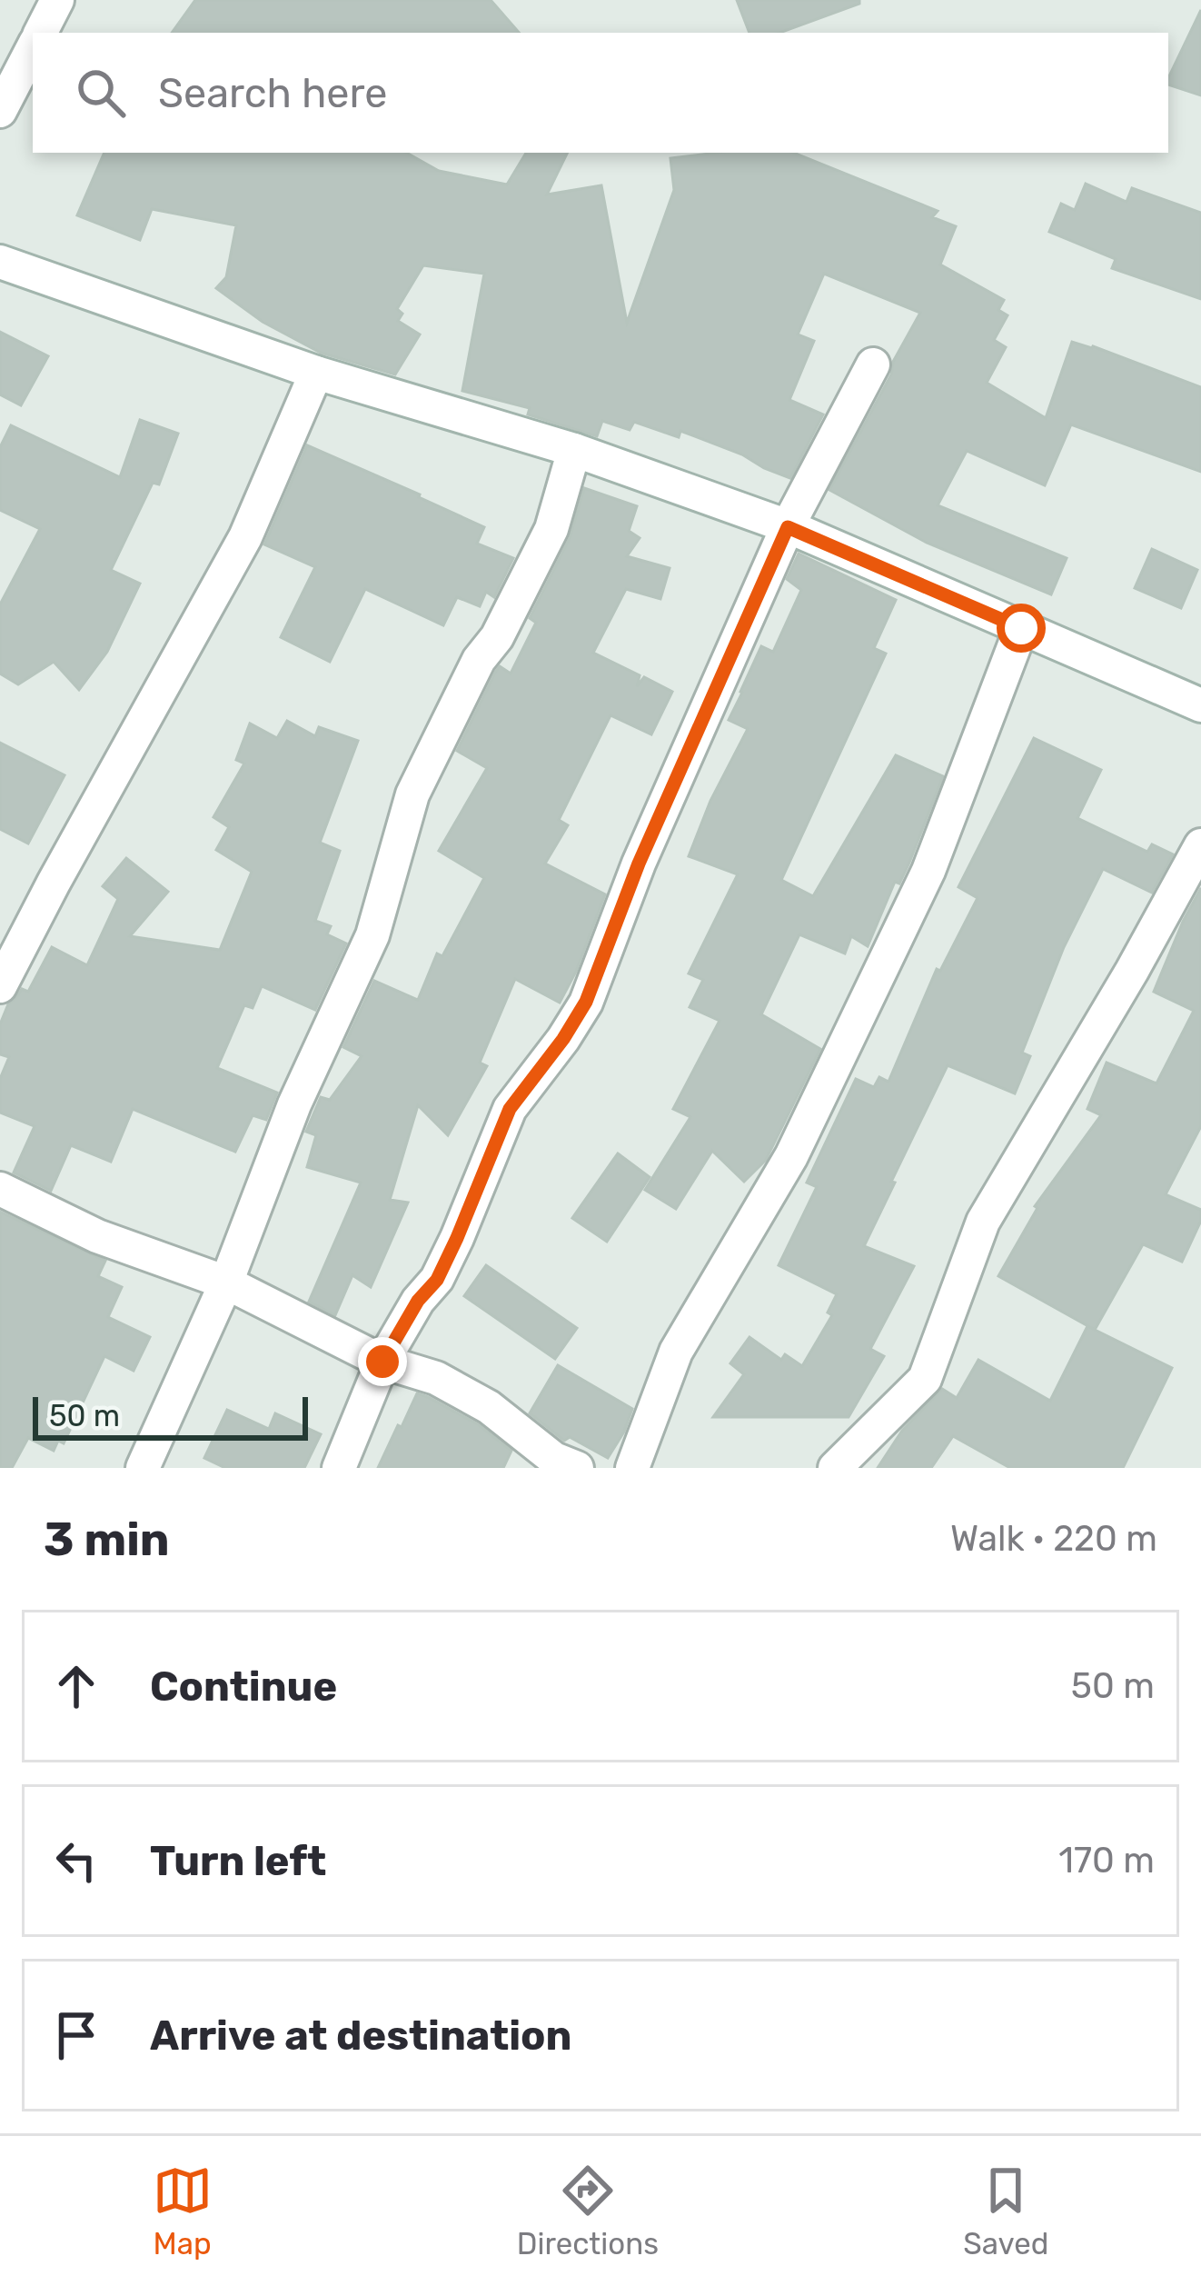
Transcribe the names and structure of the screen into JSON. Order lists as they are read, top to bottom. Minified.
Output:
{"scale_bar":"50 m","page":{"search":"Search here","scale":"50 m","heading":["3 min","Walk · 220 m"],"list":[["Continue","50 m"],["Turn left","170 m"],"Arrive at destination"],"nav":["Map","Directions","Saved"]}}
